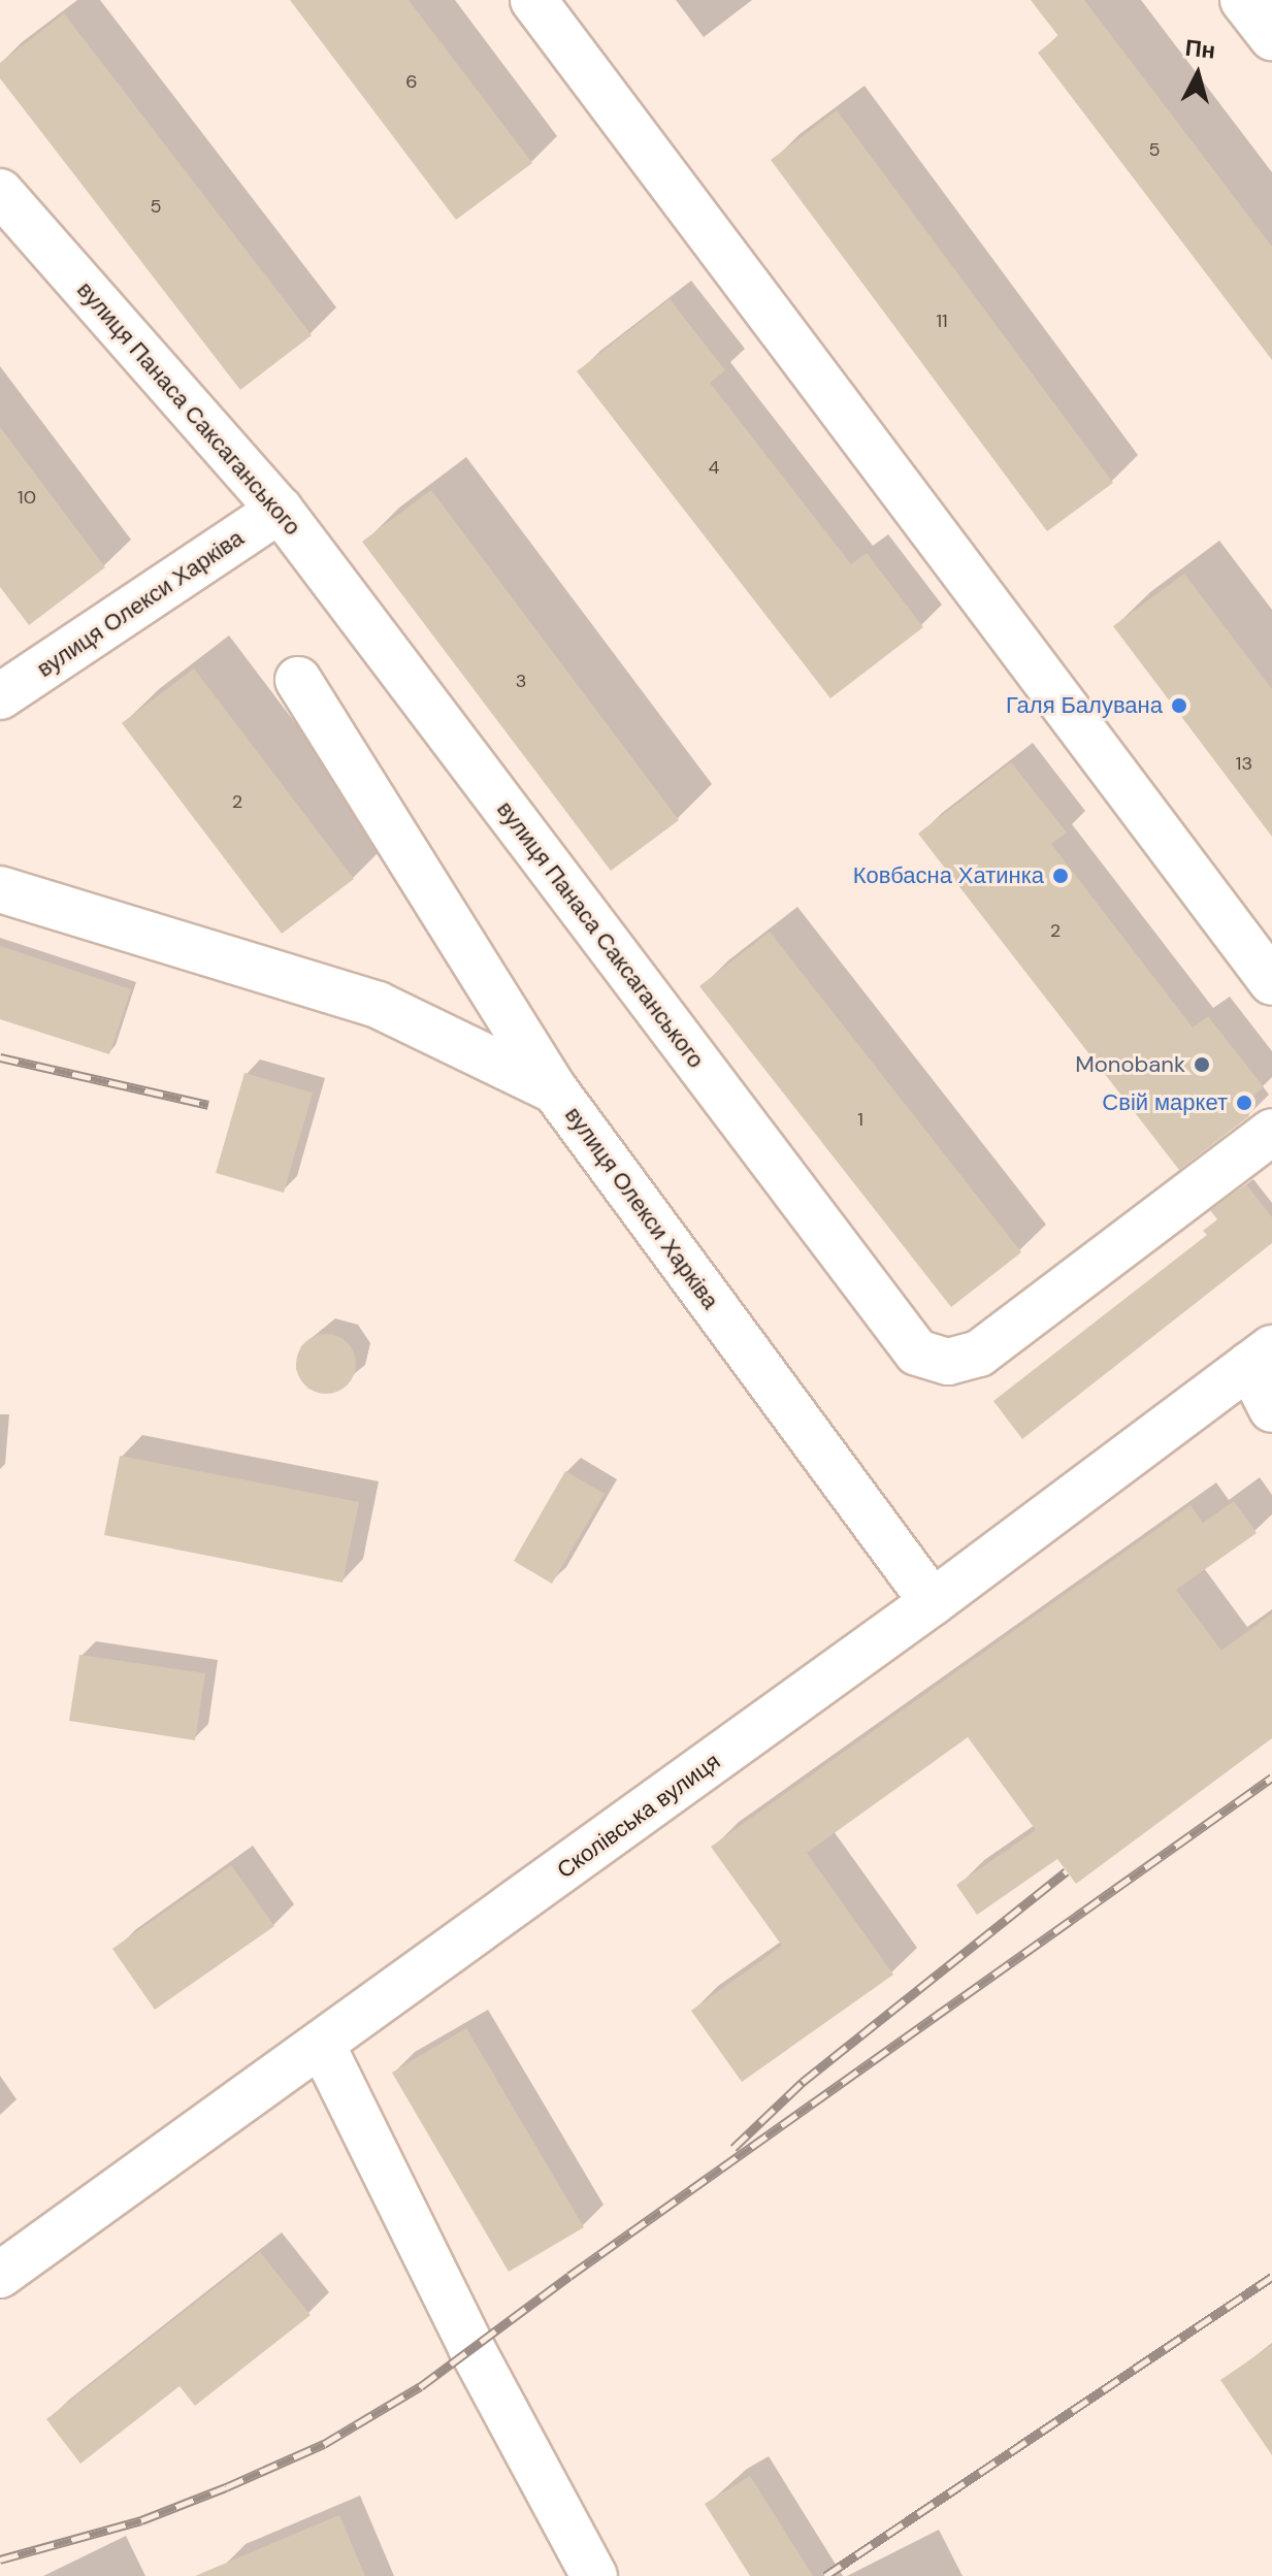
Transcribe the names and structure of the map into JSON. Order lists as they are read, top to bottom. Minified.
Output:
{"streets":{"street":["вулиця Панаса Саксаганського","вулиця Олекси Харківа","Сколівська вулиця"]},"crossings":[["вулиця Панаса Саксаганського","вулиця Олекси Харківа"],["вулиця Олекси Харківа","Сколівська вулиця"]],"places":["Галя Балувана","Ковбасна Хатинка","Monobank","Свій маркет"],"house_numbers":["6","5","5","11","4","10","3","13","2","2","1"],"north":"top"}
